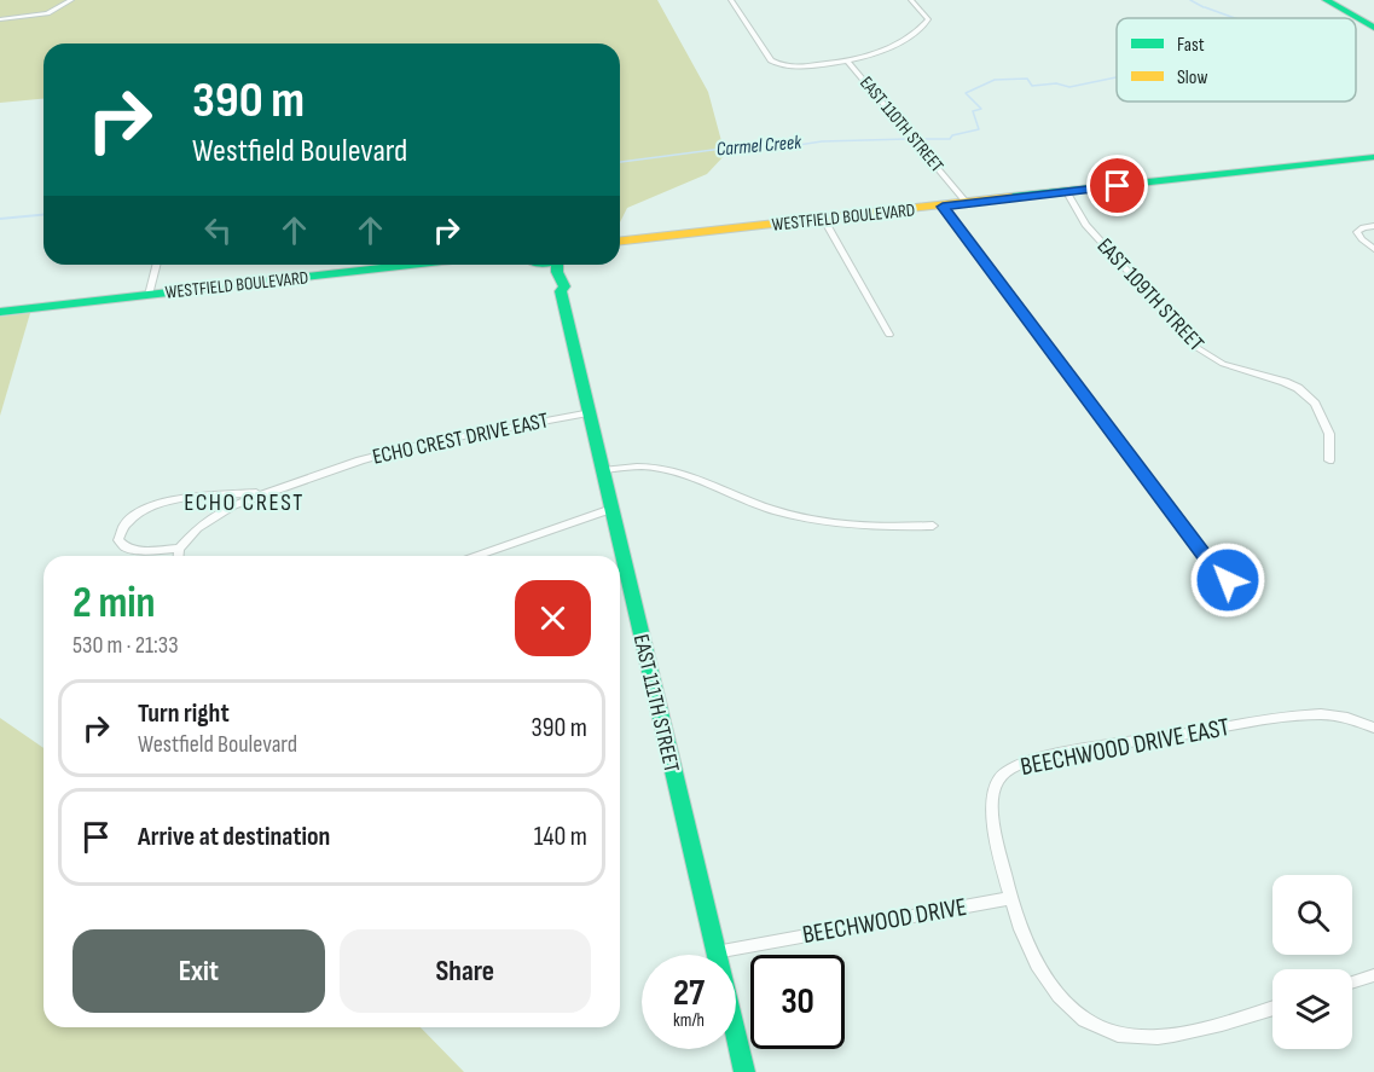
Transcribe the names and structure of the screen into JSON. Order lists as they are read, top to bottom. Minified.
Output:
{"streets":{"main road":["WESTFIELD BOULEVARD","EAST 111TH STREET"],"street":["EAST 110TH STREET","EAST 109TH STREET","ECHO CREST DRIVE EAST","BEECHWOOD DRIVE EAST","BEECHWOOD DRIVE"]},"crossings":[["EAST 110TH STREET","WESTFIELD BOULEVARD"],["WESTFIELD BOULEVARD","EAST 109TH STREET"],["ECHO CREST DRIVE EAST","EAST 111TH STREET"],["EAST 111TH STREET","BEECHWOOD DRIVE"],["BEECHWOOD DRIVE EAST","BEECHWOOD DRIVE"]],"districts":["ECHO CREST"],"water":["Carmel Creek"],"legend":["Fast","Slow"],"page":{"turn":["390 m","Westfield Boulevard"],"heading":["2 min","530 m · 21:33"],"list":[{"name":"Turn right","note":"Westfield Boulevard","value":"390 m"},{"name":"Arrive at destination","value":"140 m"}],"buttons":["Exit","Share"],"speed":"27 km/h","limit":"30"}}
